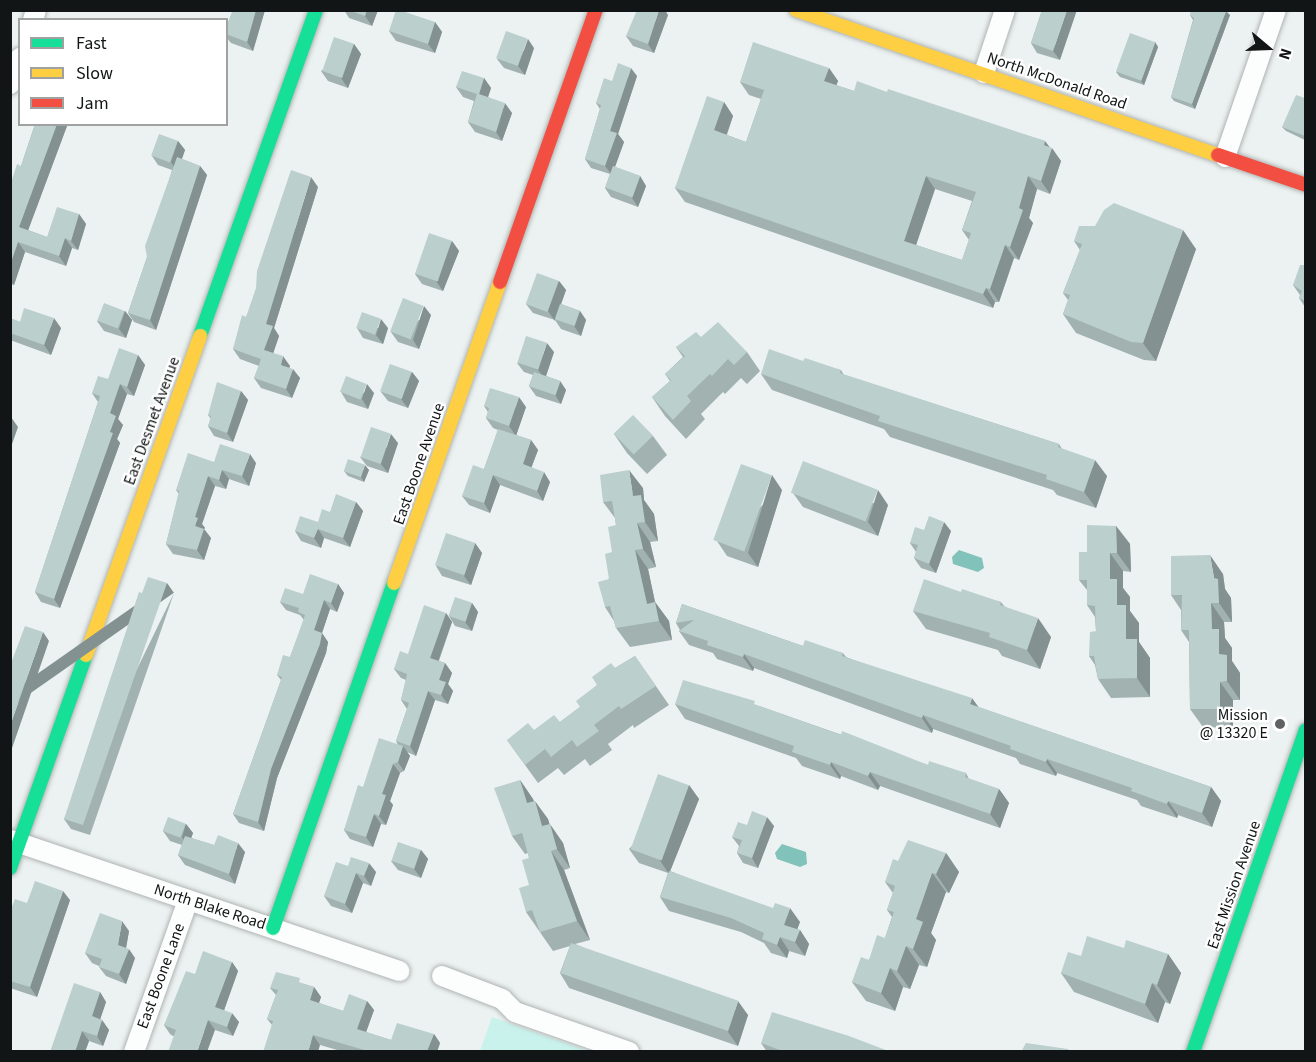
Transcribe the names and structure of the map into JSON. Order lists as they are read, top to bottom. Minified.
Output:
{"streets":{"street":["North McDonald Road","East Desmet Avenue","East Boone Avenue","East Mission Avenue","North Blake Road","East Boone Lane"]},"crossings":[["East Desmet Avenue","North Blake Road"],["East Boone Avenue","North Blake Road"],["North Blake Road","East Boone Lane"]],"places":["Mission @ 13320 E"],"legend":["Fast","Slow","Jam"],"north":"right"}
